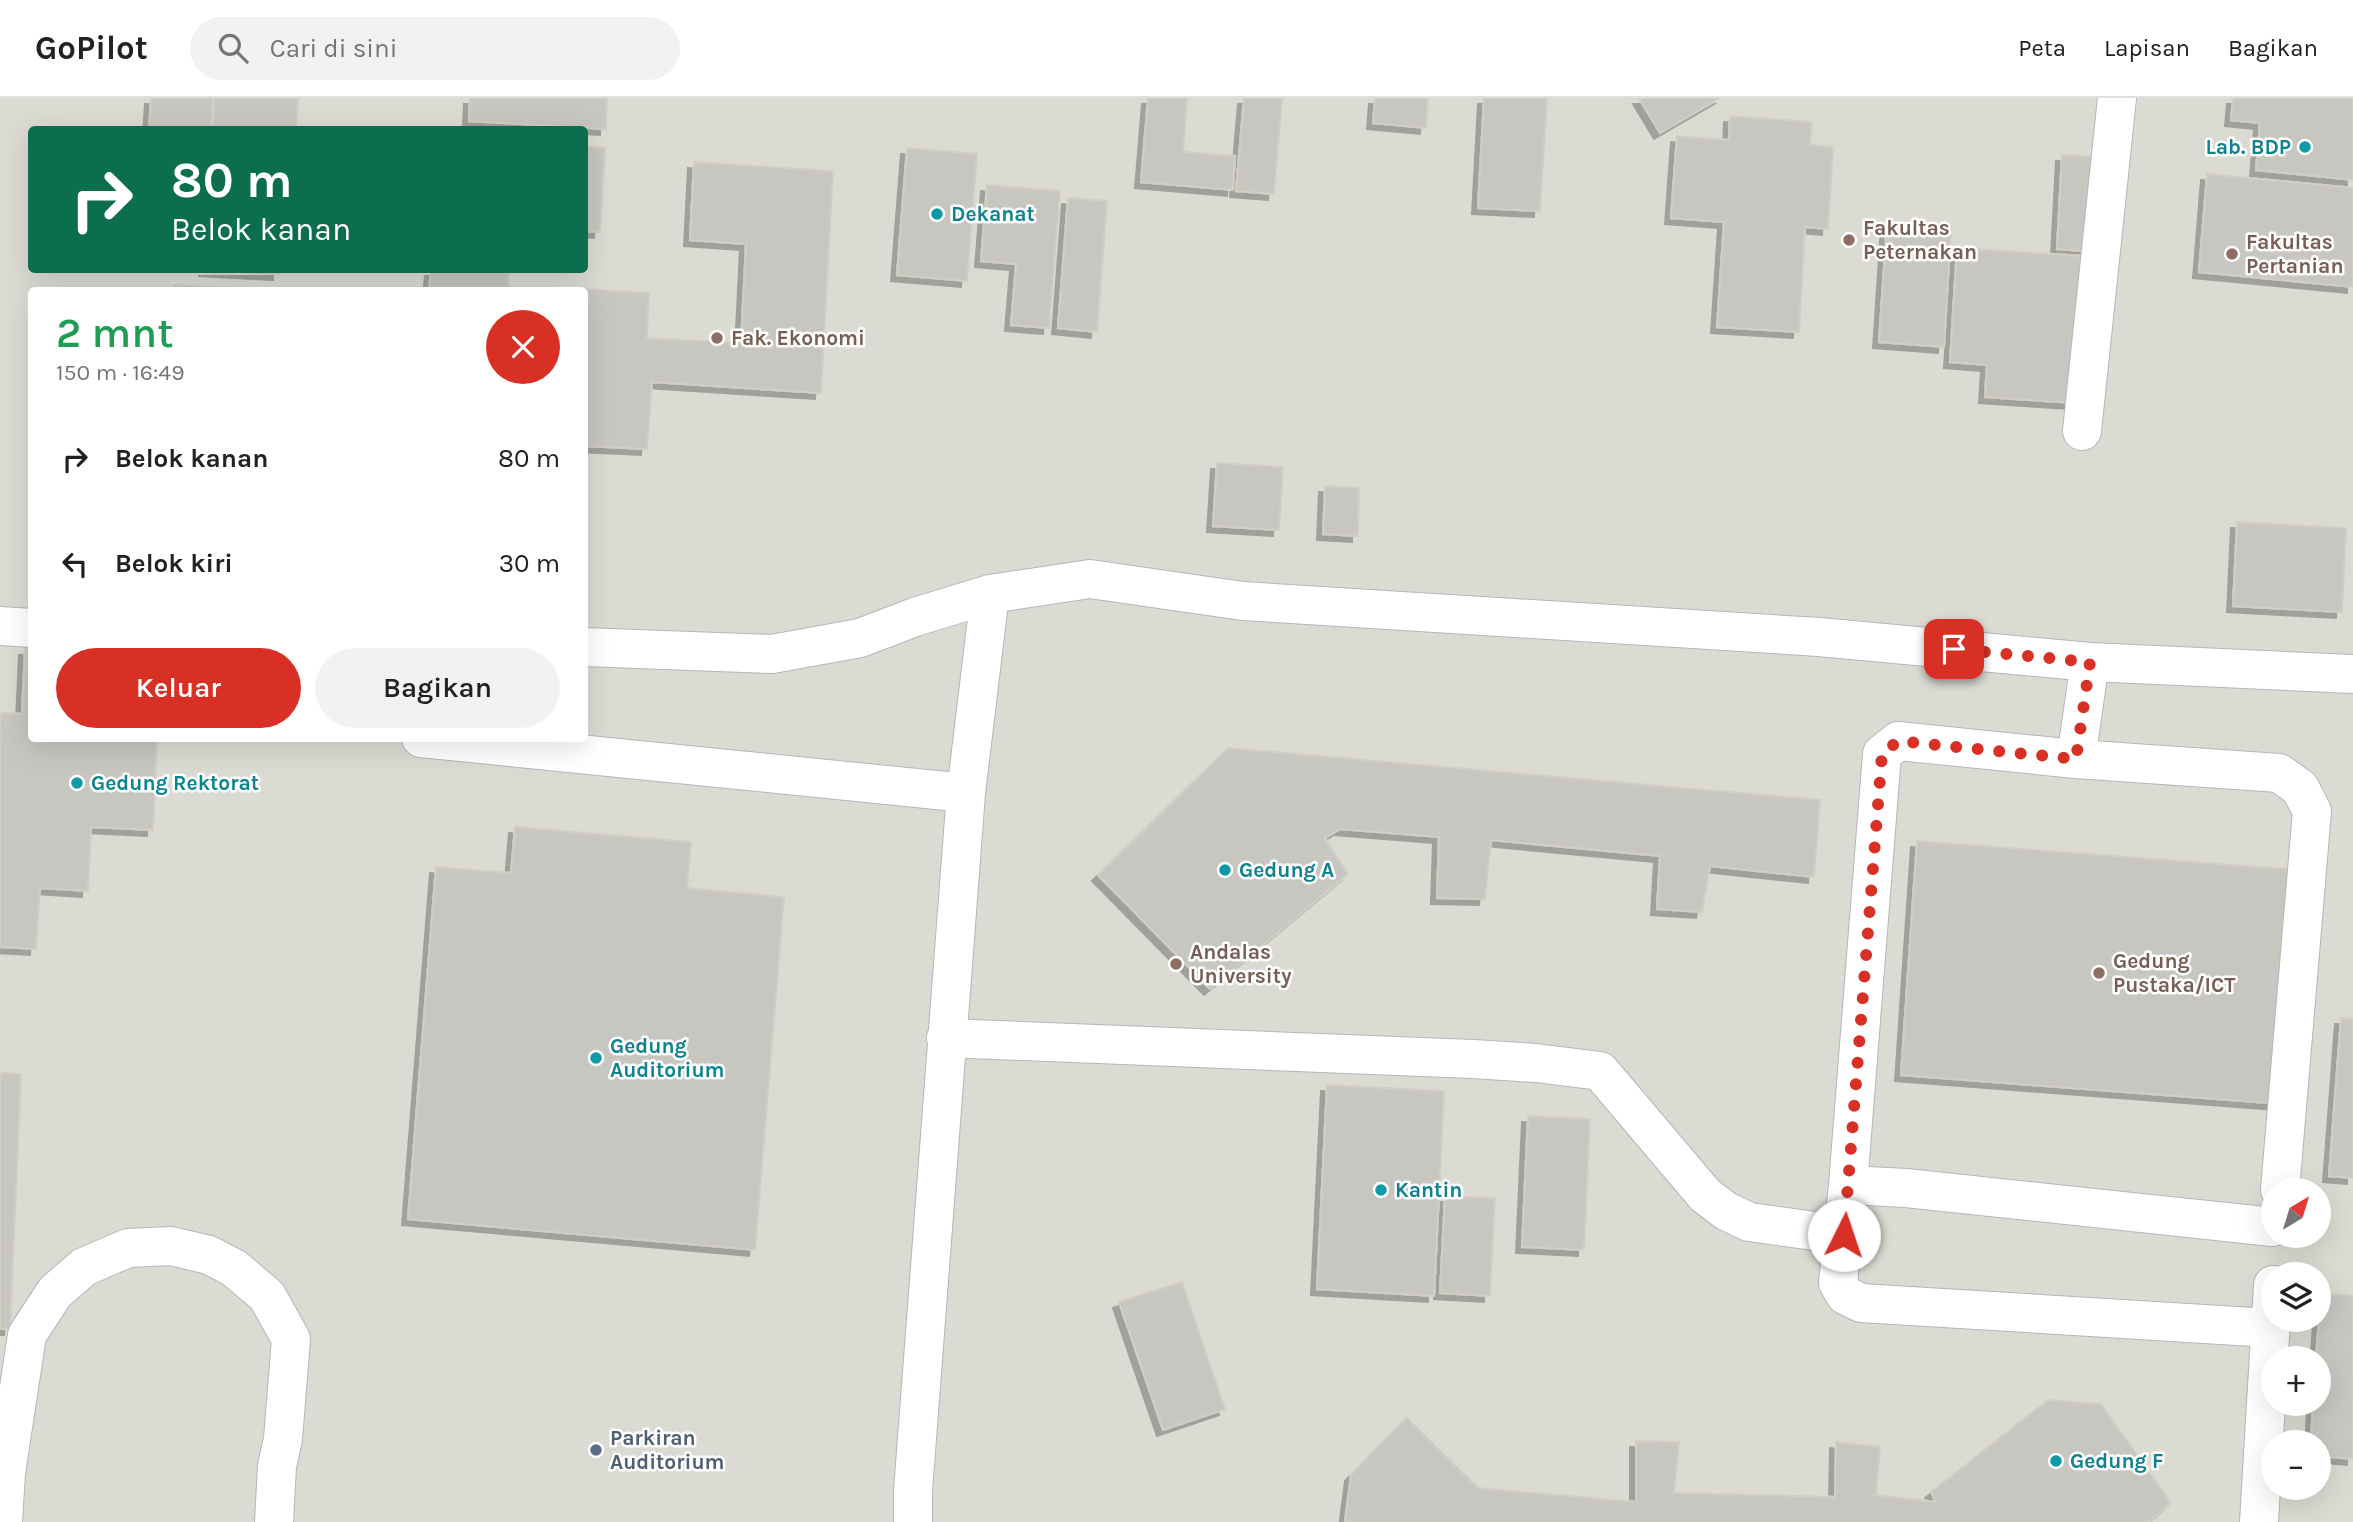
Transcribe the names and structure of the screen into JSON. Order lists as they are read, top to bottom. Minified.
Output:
{"places":["Lab. BDP","Dekanat","Fakultas Peternakan","Fakultas Pertanian","Fak. Ekonomi","Gedung Rektorat","Gedung A","Andalas University","Gedung Pustaka/ICT","Gedung Auditorium","Kantin","Parkiran Auditorium","Gedung F"],"north":"top right","page":{"header":"GoPilot","search":"Cari di sini","nav":["Peta","Lapisan","Bagikan"],"turn":["80 m","Belok kanan"],"heading":["2 mnt","150 m · 16:49"],"list":[{"name":"Belok kanan","value":"80 m"},{"name":"Belok kiri","value":"30 m"}],"buttons":["Keluar","Bagikan"],"map_buttons":["+","−"]}}
